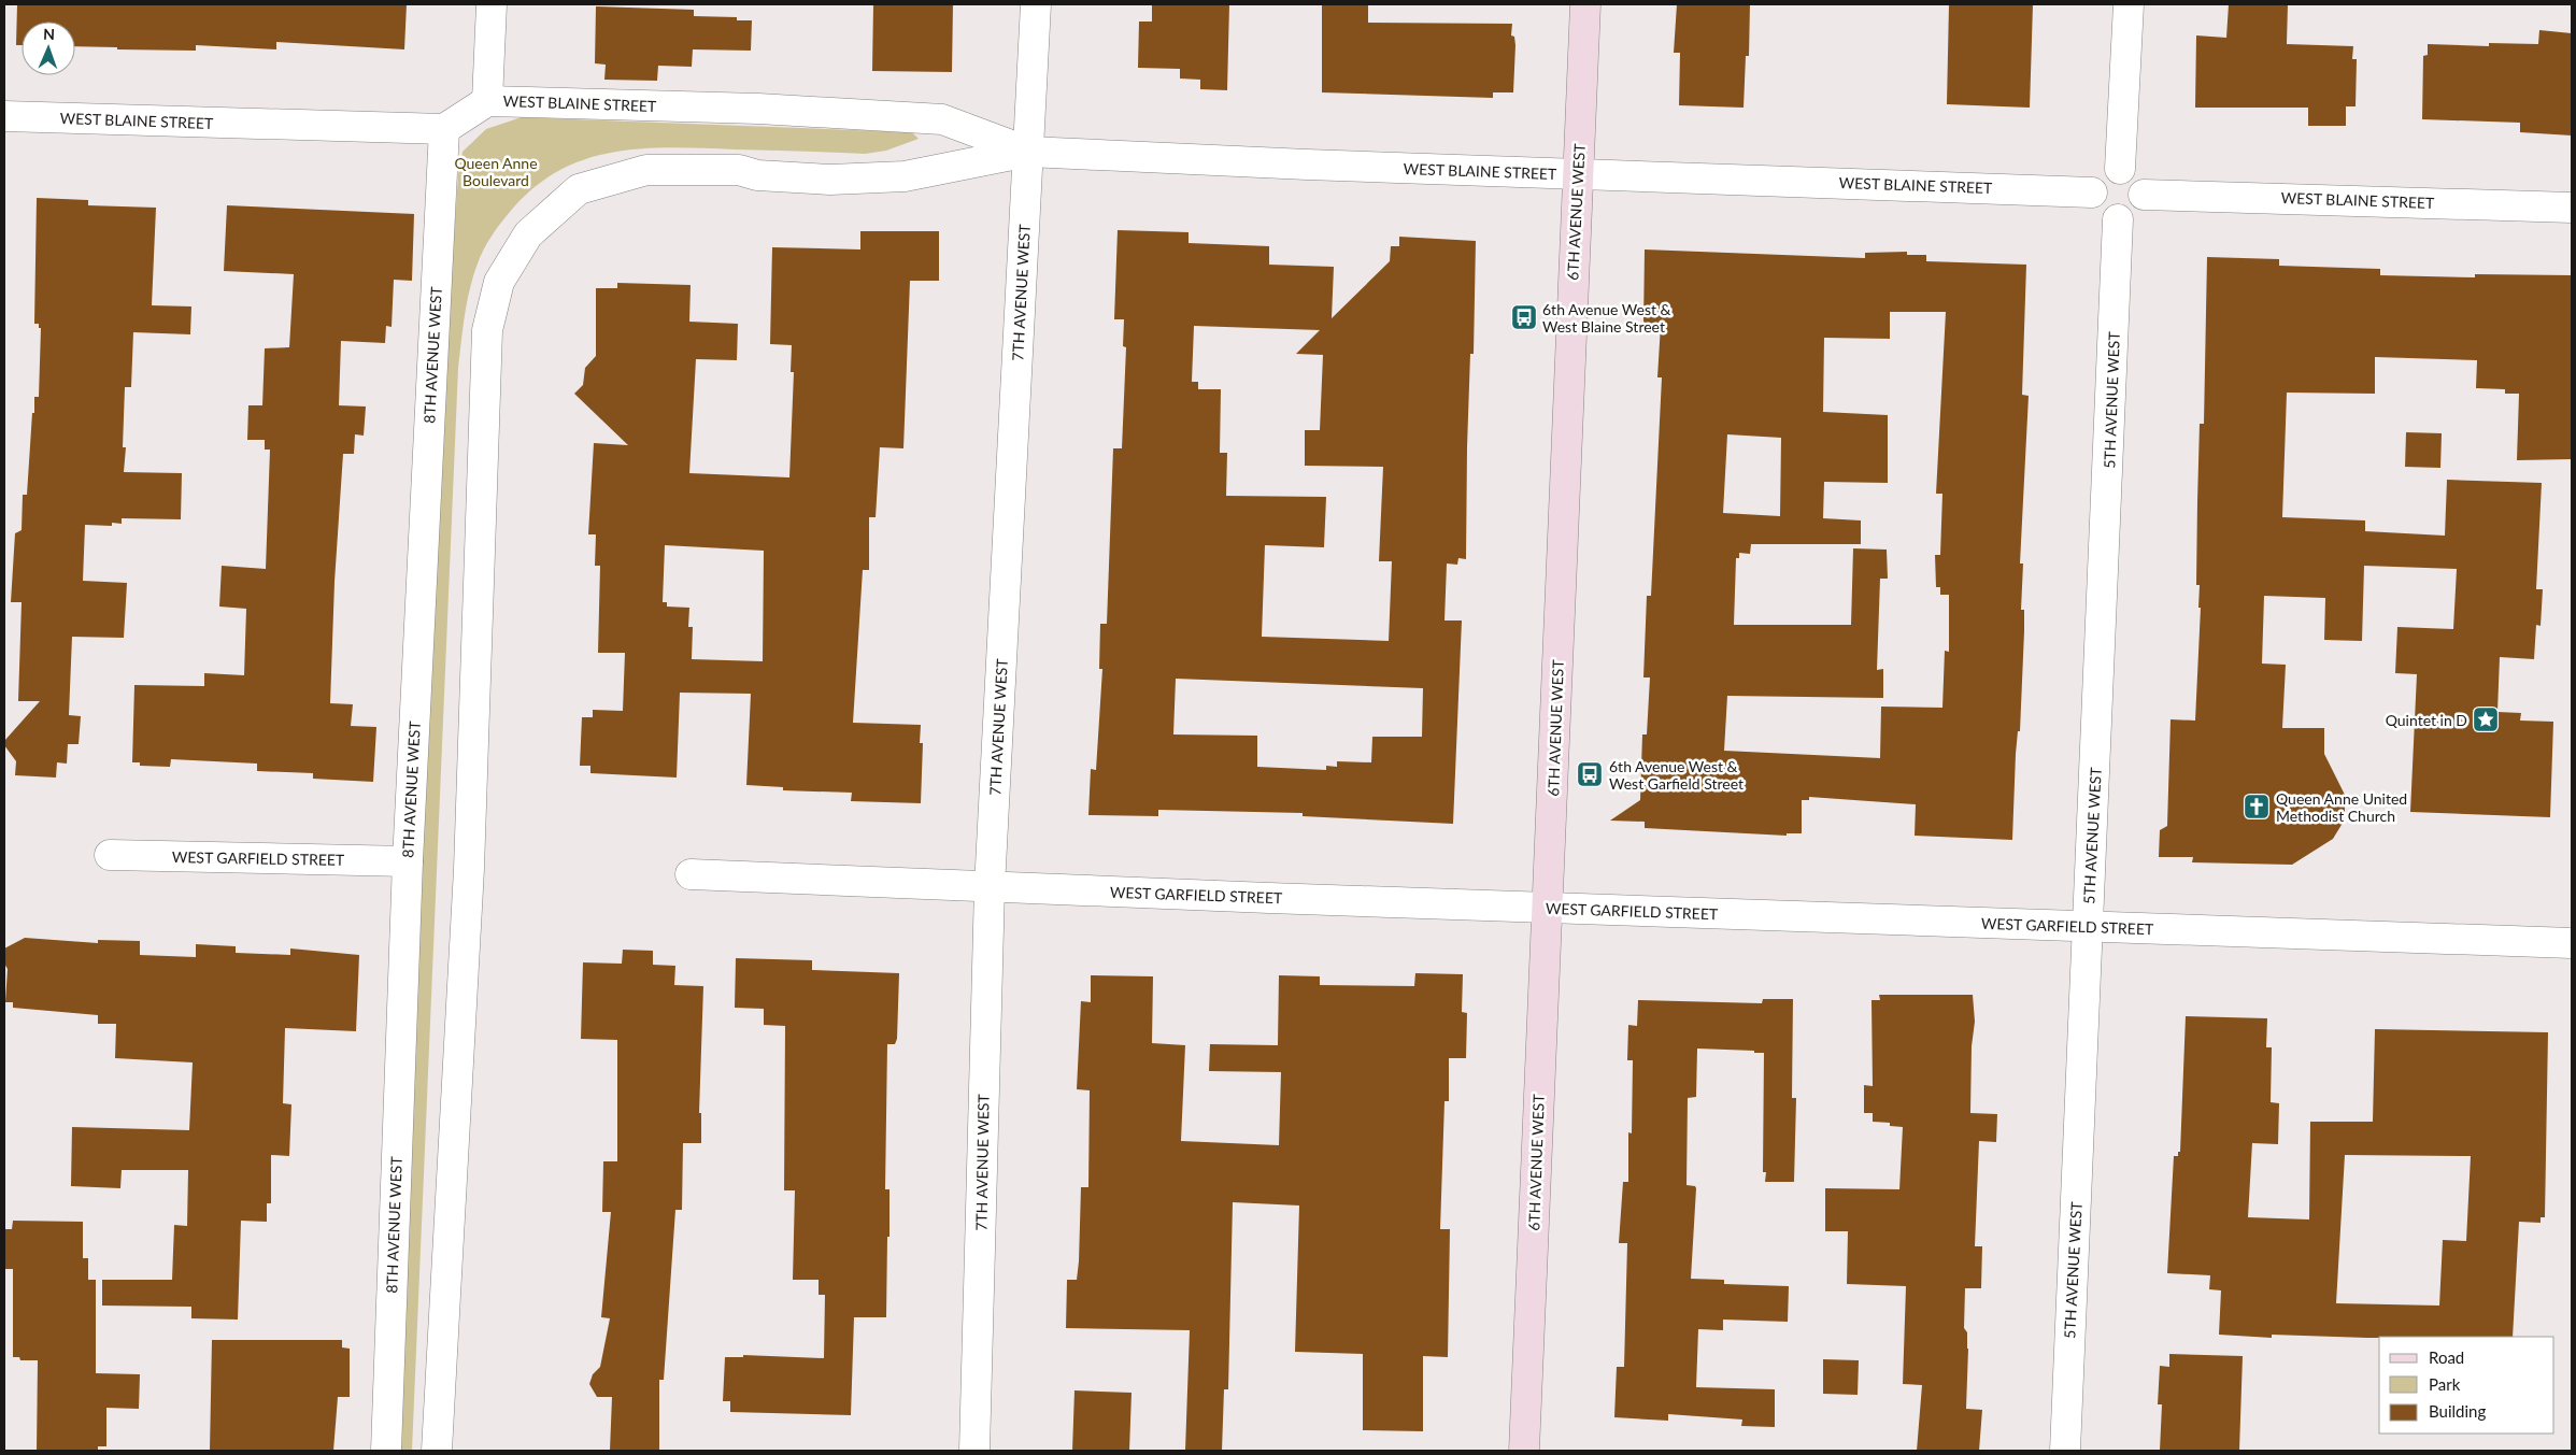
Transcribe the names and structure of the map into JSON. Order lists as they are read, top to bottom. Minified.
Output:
{"streets":{"street":["WEST BLAINE STREET","6TH AVENUE WEST","7TH AVENUE WEST","8TH AVENUE WEST","5TH AVENUE WEST","WEST GARFIELD STREET"]},"crossings":[["WEST BLAINE STREET","6TH AVENUE WEST"],["WEST BLAINE STREET","7TH AVENUE WEST"],["WEST BLAINE STREET","8TH AVENUE WEST"],["WEST BLAINE STREET","5TH AVENUE WEST"],["6TH AVENUE WEST","WEST GARFIELD STREET"],["7TH AVENUE WEST","WEST GARFIELD STREET"],["8TH AVENUE WEST","WEST GARFIELD STREET"],["5TH AVENUE WEST","WEST GARFIELD STREET"]],"parks":["Queen Anne Boulevard"],"places":{"bus stop":["6th Avenue West & West Blaine Street","6th Avenue West & West Garfield Street"],"place":["Quintet in D"],"church":["Queen Anne United Methodist Church"]},"legend":["Road","Park","Building"],"north":"top"}
